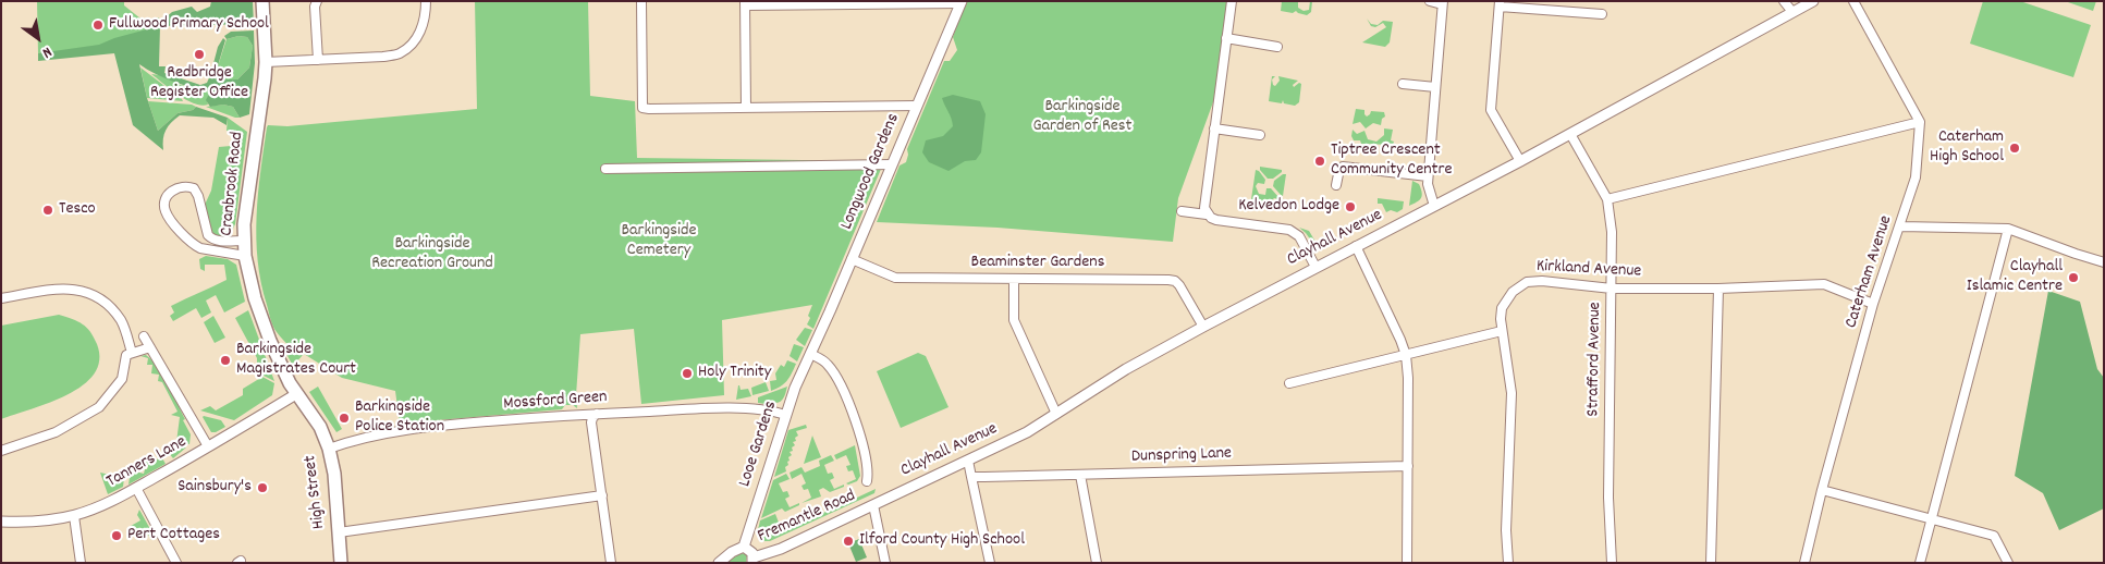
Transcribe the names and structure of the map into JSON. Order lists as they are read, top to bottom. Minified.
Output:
{"streets":{"main road":["Cranbrook Road","High Street"],"street":["Longwood Gardens","Clayhall Avenue","Beaminster Gardens","Kirkland Avenue","Caterham Avenue","Strafford Avenue","Mossford Green","Looe Gardens","Dunspring Lane","Tanners Lane","Fremantle Road"]},"crossings":[["Longwood Gardens","Beaminster Gardens"],["Longwood Gardens","Looe Gardens"],["Cranbrook Road","Tanners Lane"],["Cranbrook Road","High Street"],["Clayhall Avenue","Beaminster Gardens"],["Clayhall Avenue","Strafford Avenue"],["Clayhall Avenue","Fremantle Road"],["Kirkland Avenue","Caterham Avenue"],["Kirkland Avenue","Strafford Avenue"],["Mossford Green","Looe Gardens"],["Mossford Green","High Street"],["Tanners Lane","High Street"]],"parks":["Barkingside Garden of Rest","Barkingside Cemetery","Barkingside Recreation Ground"],"places":["Fullwood Primary School","Redbridge Register Office","Caterham High School","Tiptree Crescent Community Centre","Kelvedon Lodge","Tesco","Clayhall Islamic Centre","Barkingside Magistrates Court","Holy Trinity","Barkingside Police Station","Sainsbury's","Pert Cottages","Ilford County High School"],"north":"bottom right"}
